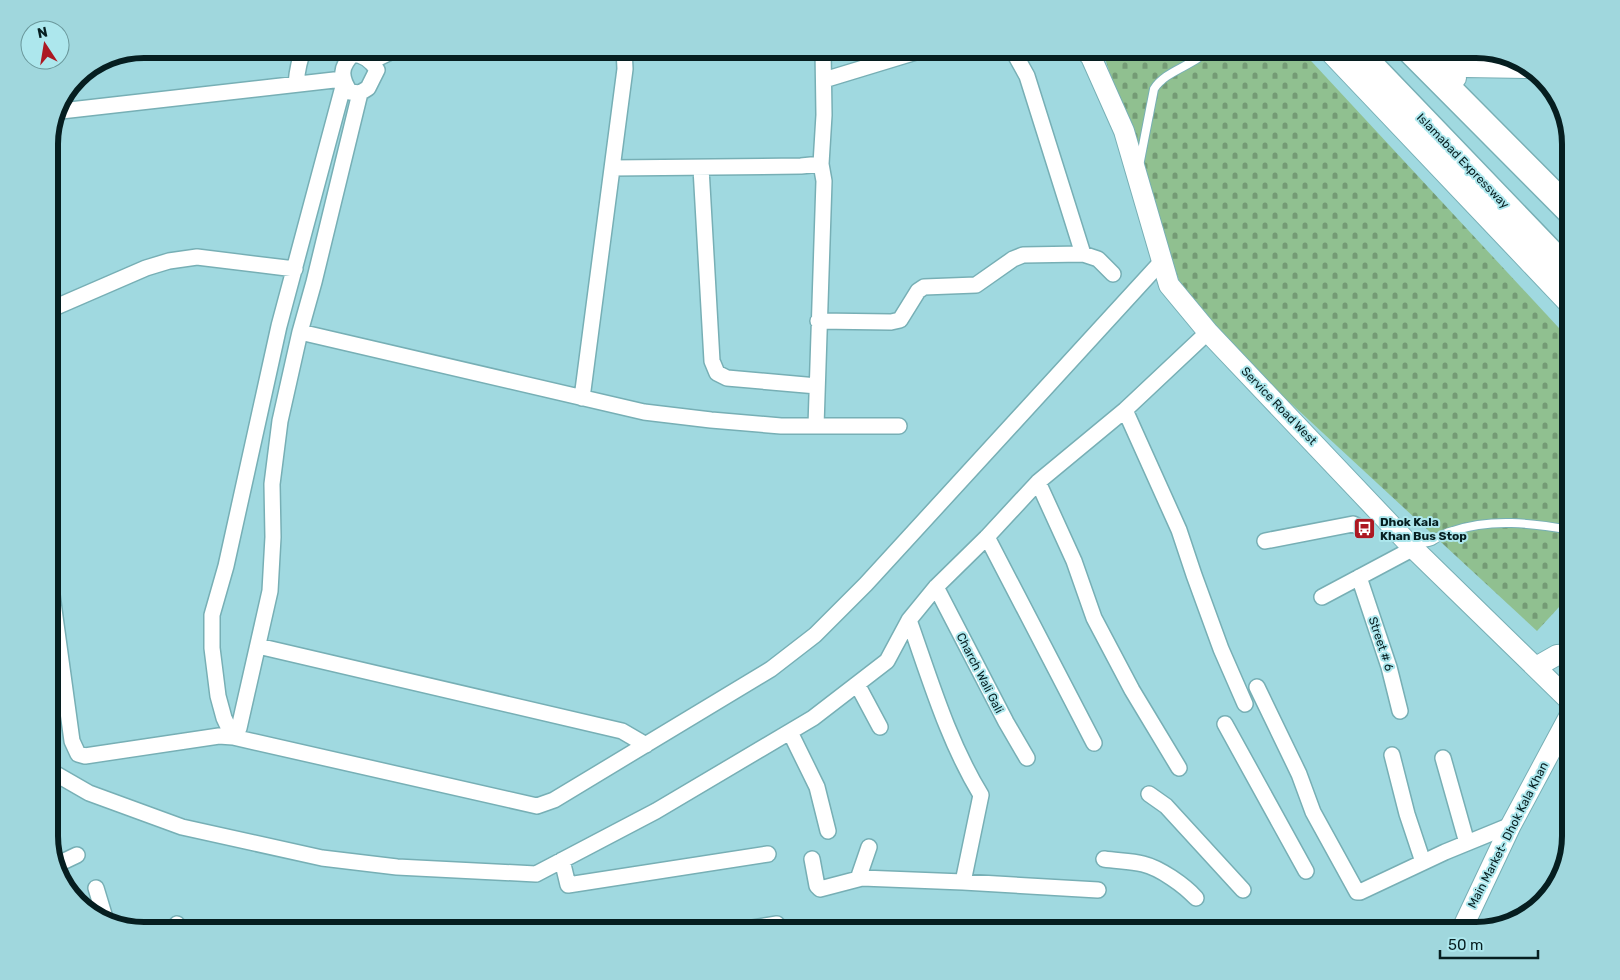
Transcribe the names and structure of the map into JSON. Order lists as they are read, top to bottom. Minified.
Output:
{"streets":{"highway":["Islamabad Expressway"],"street":["Service Road West","Street # 6","Charch Wali Gali","Main Market- Dhok Kala Khan"]},"places":{"bus stop":["Dhok Kala Khan Bus Stop"]},"scale_bar":"50 m","north":"top"}
